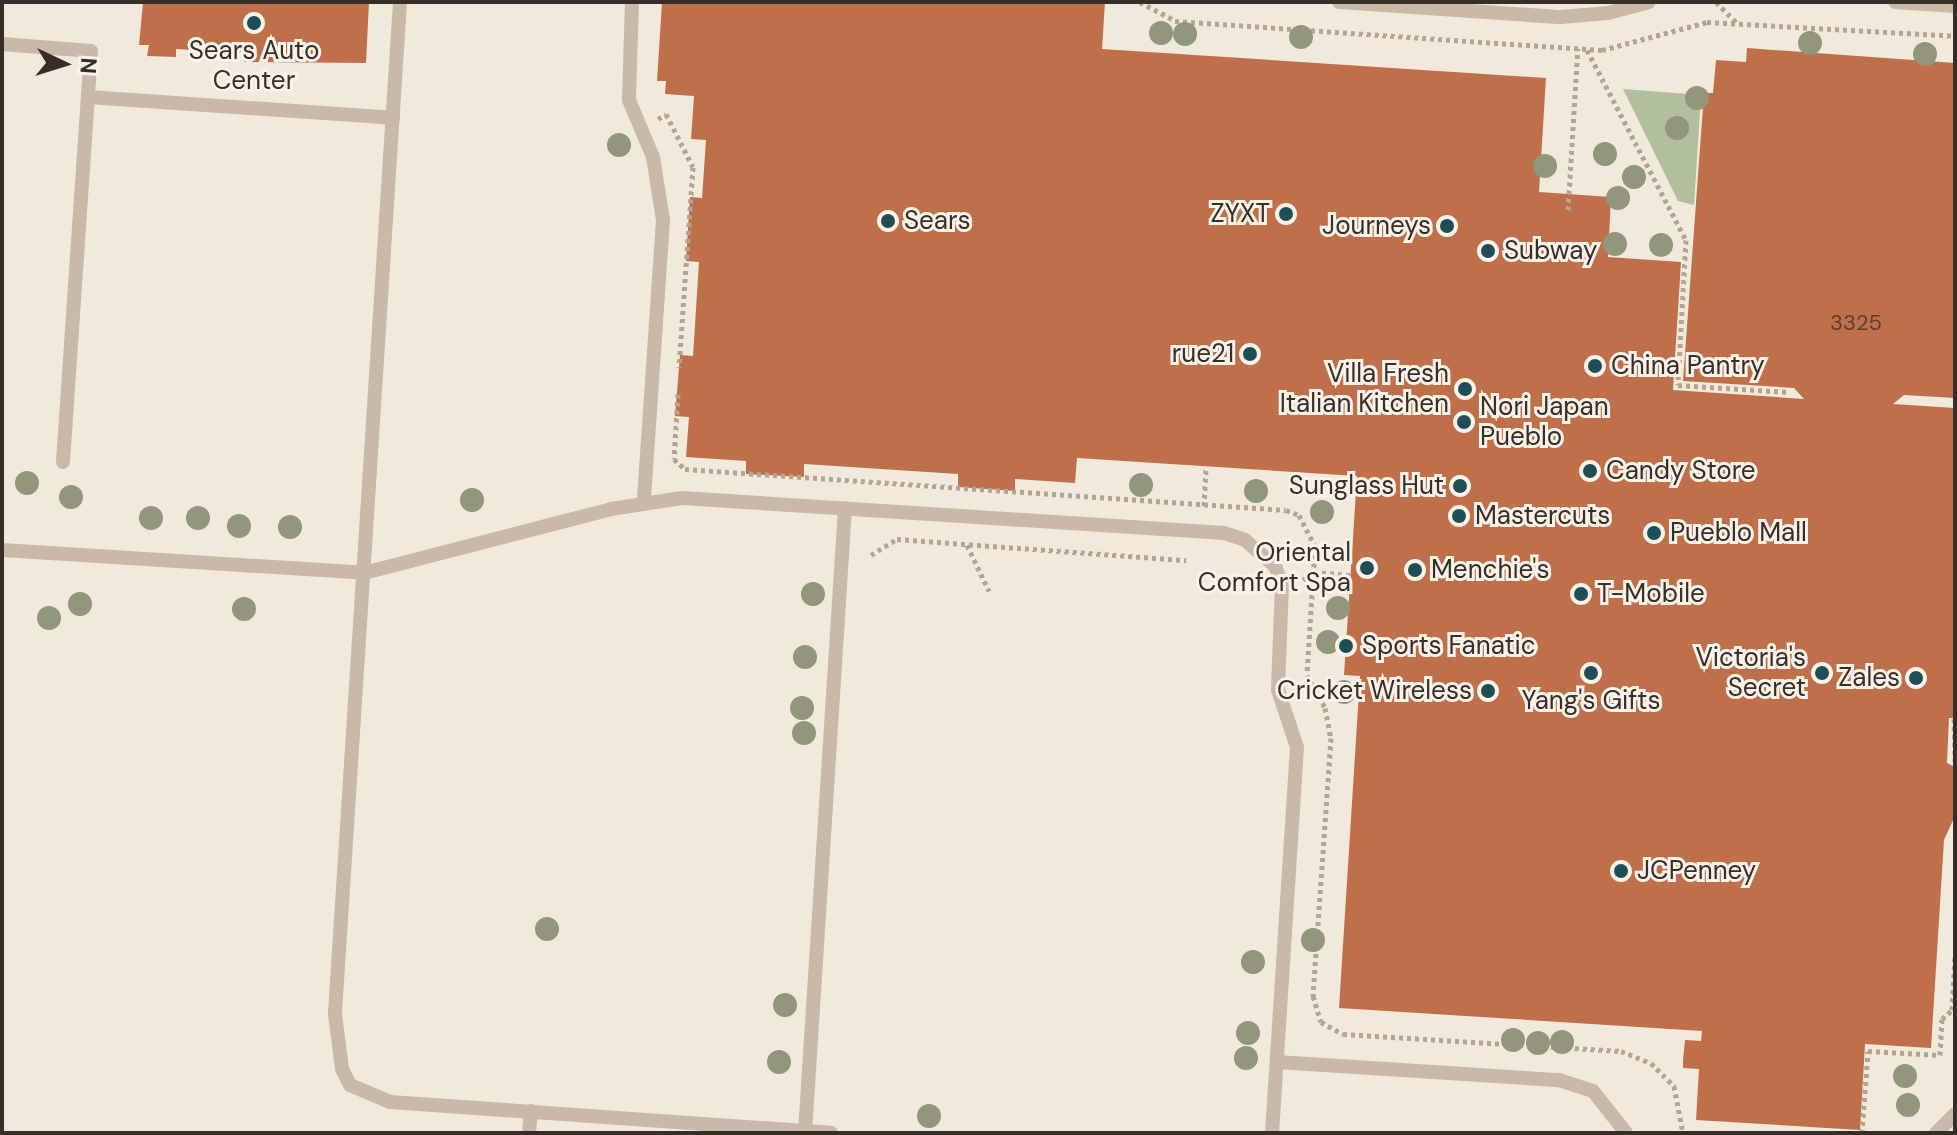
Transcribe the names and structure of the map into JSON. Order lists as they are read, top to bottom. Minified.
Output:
{"places":["Sears Auto Center","ZYXT","Sears","Journeys","Subway","rue21","China Pantry","Villa Fresh Italian Kitchen","Nori Japan Pueblo","Candy Store","Sunglass Hut","Mastercuts","Pueblo Mall","Oriental Comfort Spa","Menchie's","T-Mobile","Sports Fanatic","Yang's Gifts","Victoria's Secret","Zales","Cricket Wireless","JCPenney"],"house_numbers":["3325"],"north":"right"}
